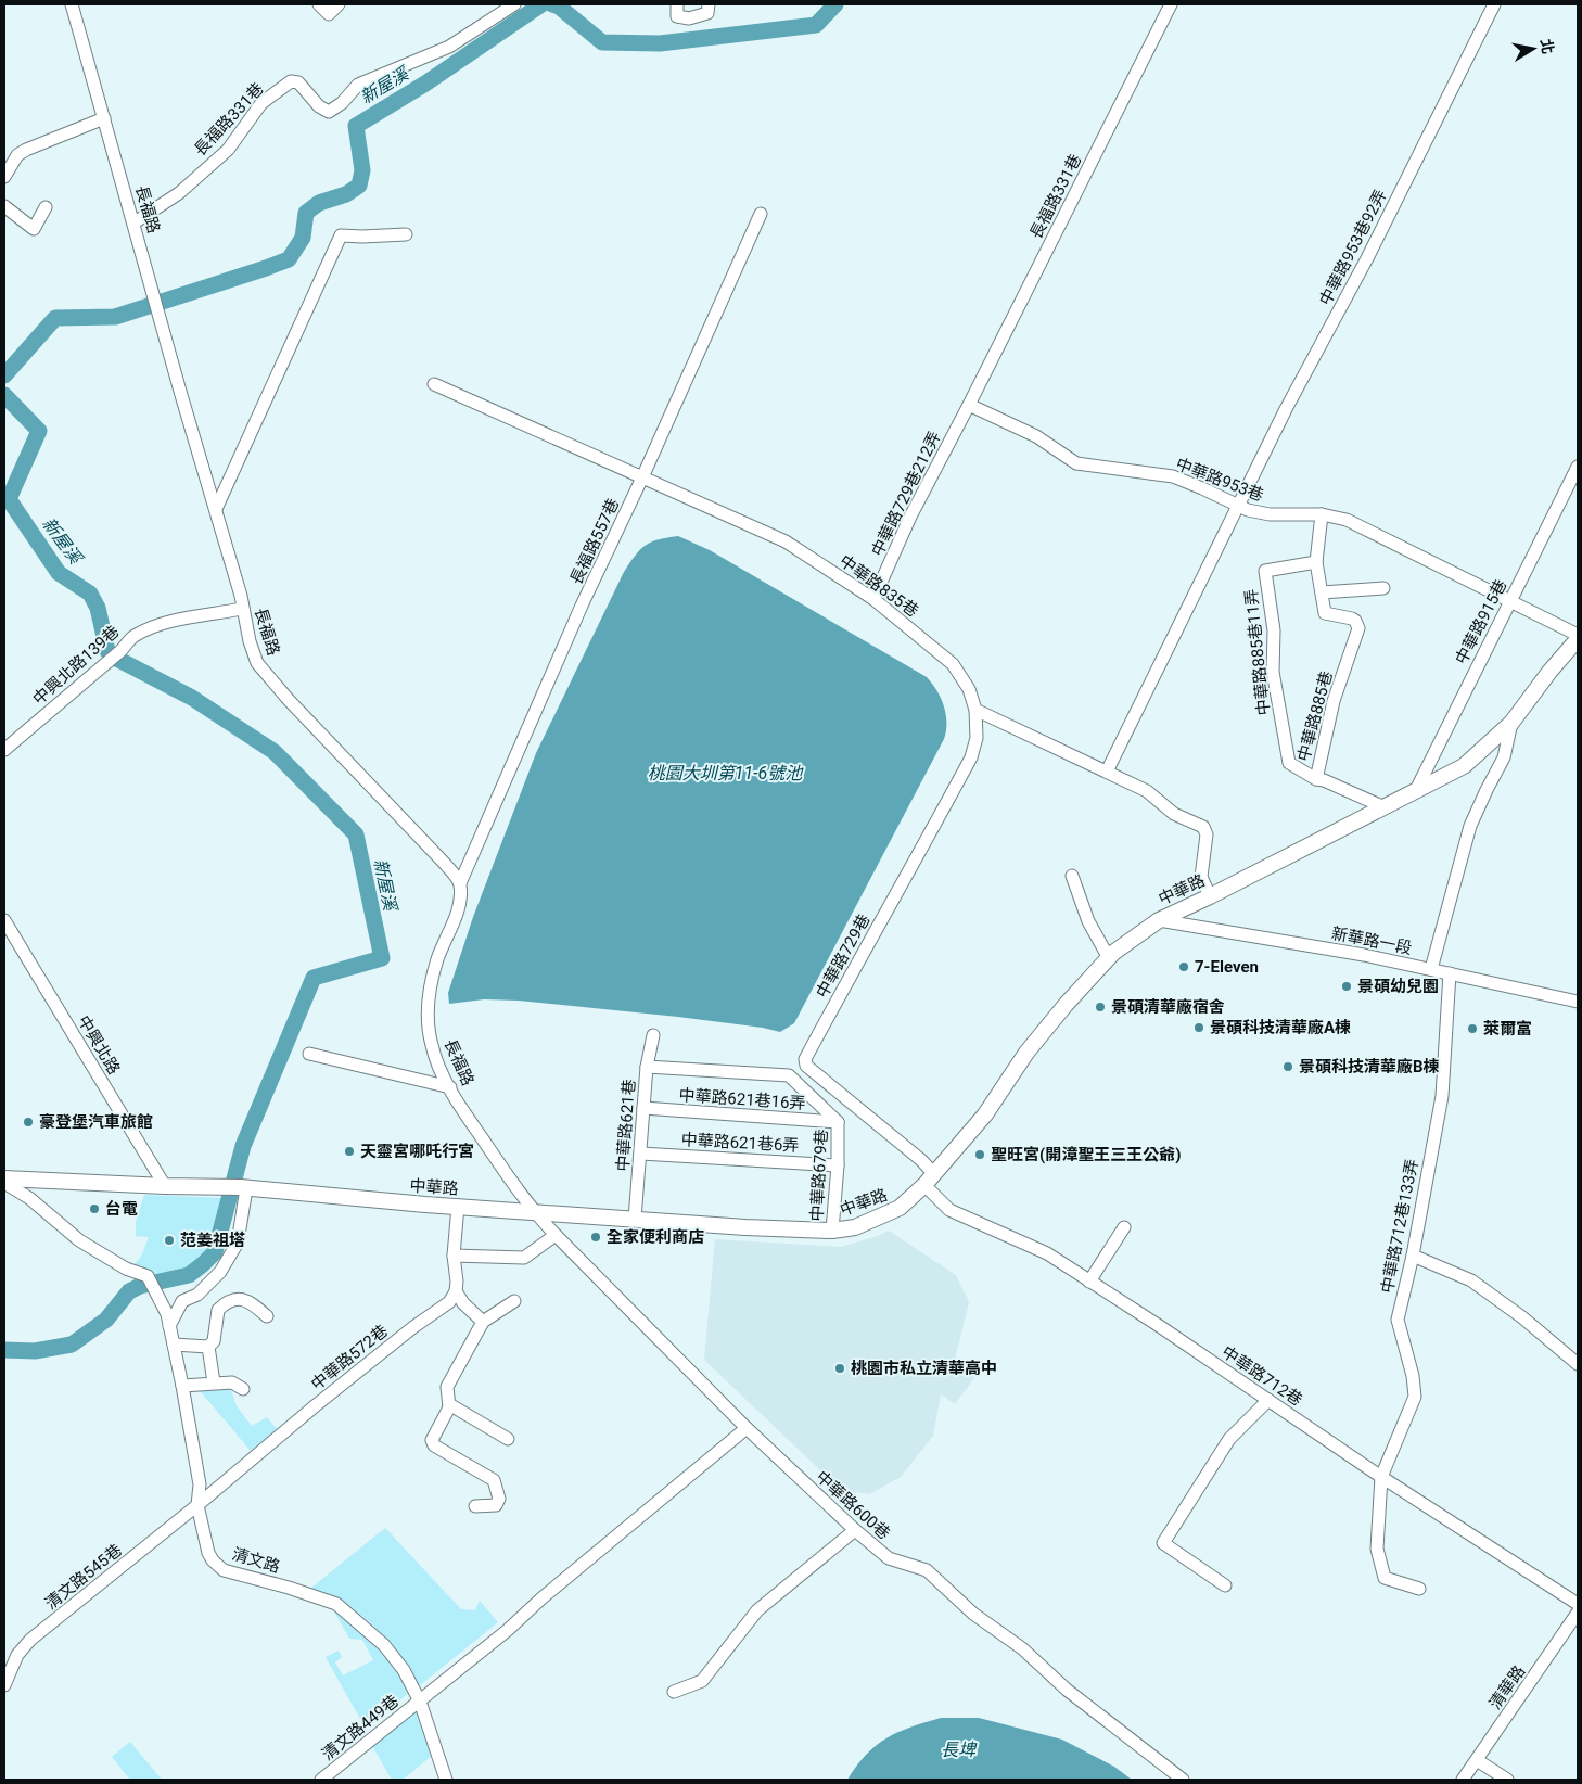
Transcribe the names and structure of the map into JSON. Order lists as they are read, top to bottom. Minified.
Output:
{"streets":{"main road":["中華路"],"street":["長福路331巷","長福路","中華路953巷92弄","中華路953巷","中華路729巷212弄","長福路557巷","中華路835巷","中華路915巷","中華路885巷11弄","中興北路139巷","中華路885巷","新華路一段","中華路729巷","中興北路","中華路621巷16弄","中華路621巷","中華路621巷6弄","中華路679巷","中華路712巷133弄","中華路572巷","中華路712巷","中華路600巷","清文路","清文路545巷","清華路","清文路449巷"]},"crossings":[["長福路331巷","長福路"],["長福路331巷","中華路953巷"],["長福路331巷","中華路729巷212弄"],["長福路","長福路557巷"],["長福路","中興北路139巷"],["長福路","中華路"],["長福路","中華路600巷"],["中華路953巷92弄","中華路953巷"],["中華路953巷","中華路729巷212弄"],["中華路953巷","中華路915巷"],["中華路729巷212弄","中華路835巷"],["長福路557巷","中華路835巷"],["中華路835巷","中華路729巷"],["中華路915巷","中華路"],["中華路885巷11弄","中華路885巷"],["中華路885巷","中華路"],["中華路","新華路一段"],["中華路","中華路729巷"],["中華路","中興北路"],["中華路","中華路621巷"],["中華路","中華路679巷"],["中華路","中華路712巷"],["中華路","中華路600巷"],["新華路一段","中華路712巷133弄"],["中華路729巷","中華路712巷"],["中華路621巷16弄","中華路621巷"],["中華路621巷16弄","中華路679巷"],["中華路621巷","中華路621巷6弄"],["中華路621巷6弄","中華路679巷"],["中華路712巷133弄","中華路712巷"],["中華路572巷","清文路"],["中華路572巷","清文路545巷"],["中華路600巷","清文路449巷"],["清文路","清文路545巷"],["清文路","清文路449巷"]],"water":["新屋溪","桃園大圳第11-6號池","長埤"],"places":["7-Eleven","景碩幼兒園","景碩清華廠宿舍","景碩科技清華廠A棟","萊爾富","景碩科技清華廠B棟","豪登堡汽車旅館","天靈宮哪吒行宮","聖旺宮(開漳聖王三王公爺)","台電","全家便利商店","范姜祖塔","桃園市私立清華高中"],"north":"right"}
